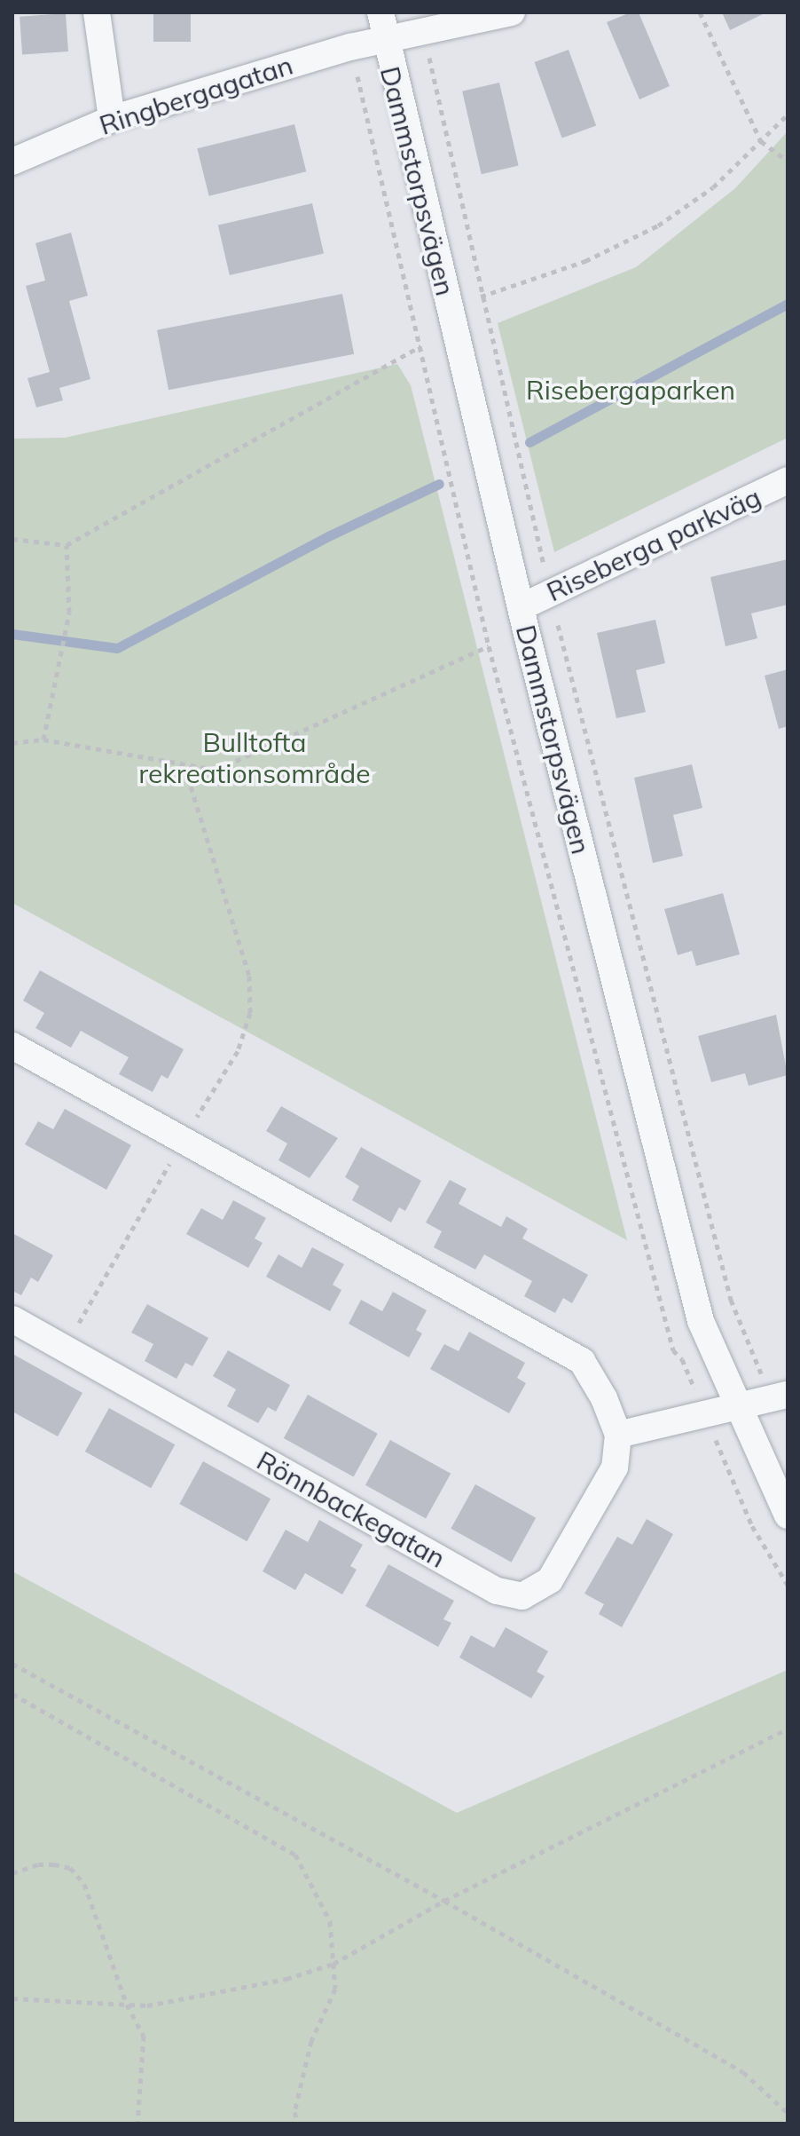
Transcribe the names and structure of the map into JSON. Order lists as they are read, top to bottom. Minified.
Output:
{"streets":{"street":["Ringbergagatan","Dammstorpsvägen","Riseberga parkväg","Rönnbackegatan"]},"crossings":[["Ringbergagatan","Dammstorpsvägen"],["Dammstorpsvägen","Riseberga parkväg"]],"parks":["Risebergaparken","Bulltofta rekreationsområde"]}
